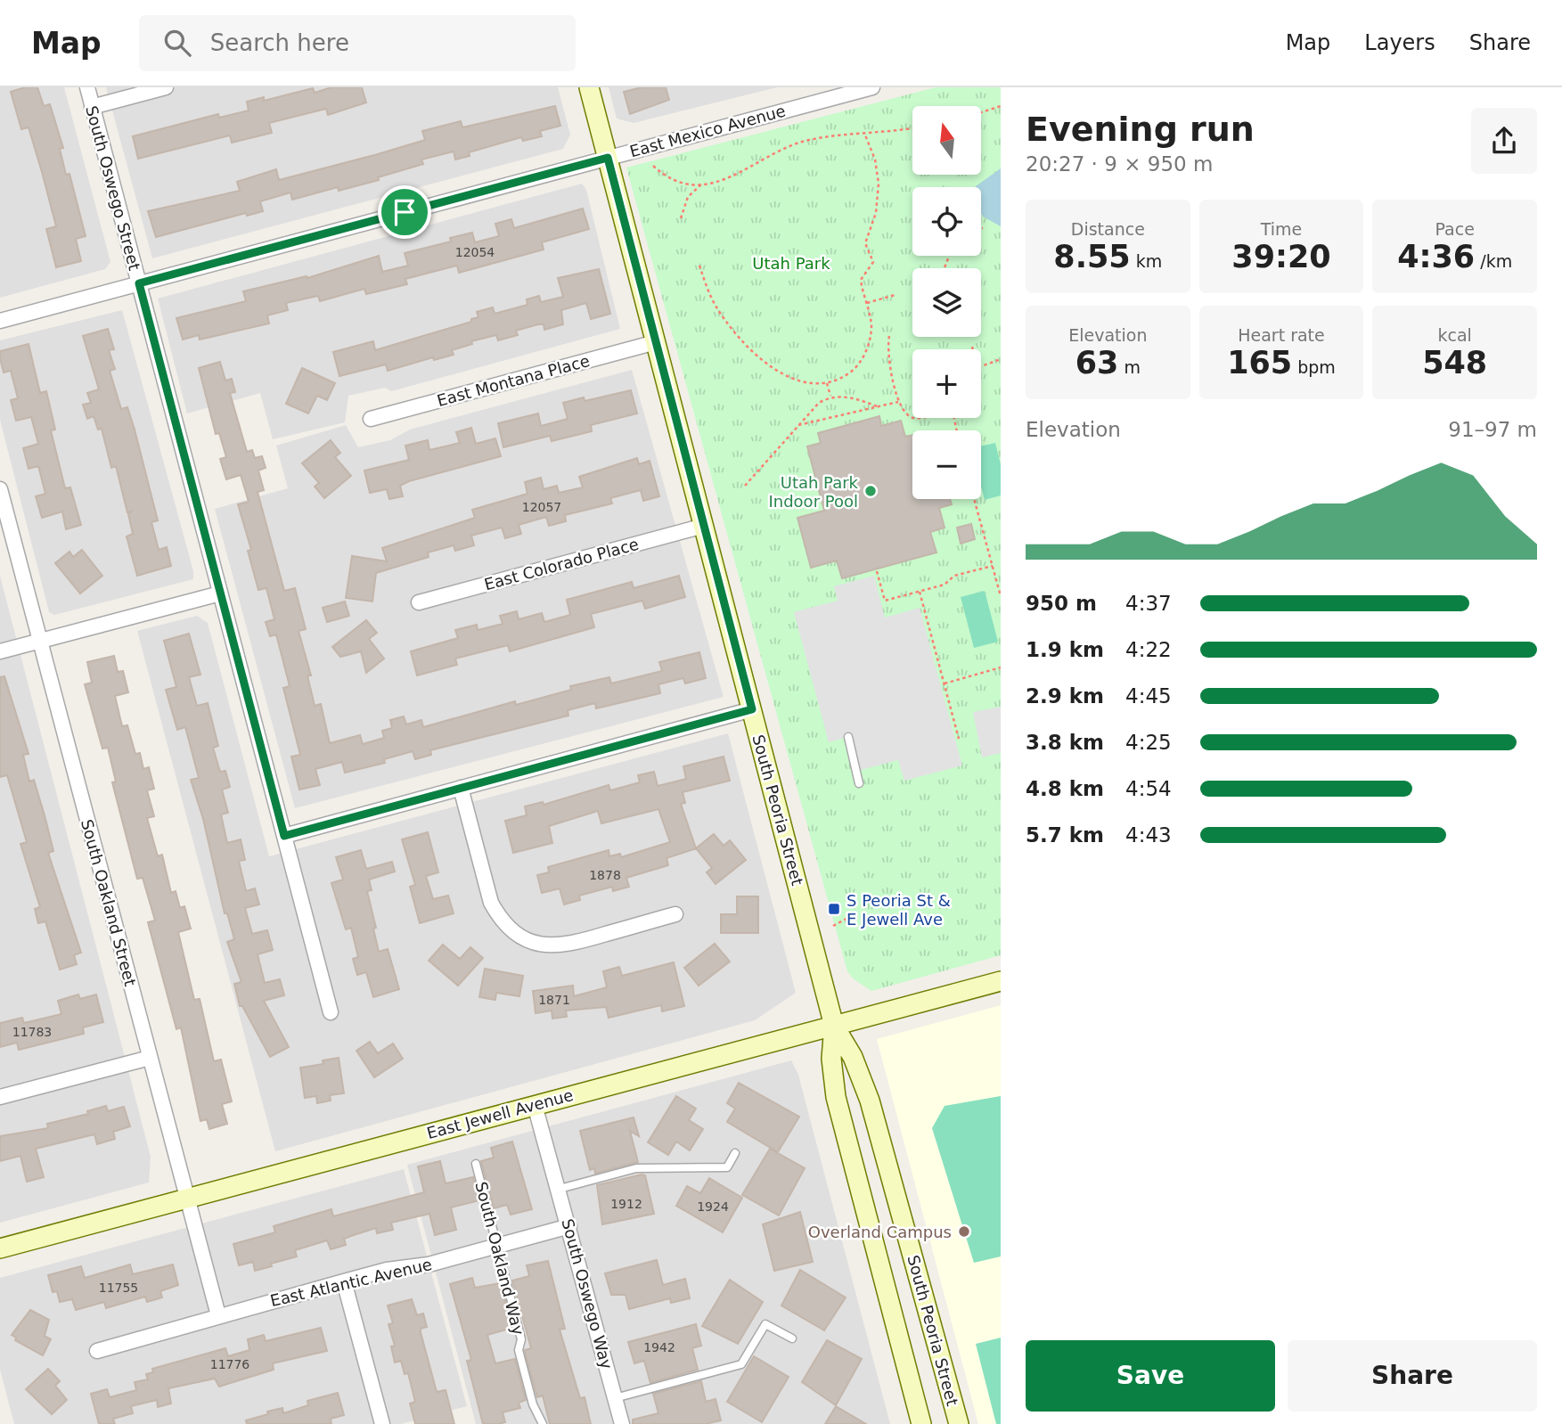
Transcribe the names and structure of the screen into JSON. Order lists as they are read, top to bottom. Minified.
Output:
{"streets":{"main road":["South Peoria Street","East Jewell Avenue"],"street":["East Mexico Avenue","South Oswego Street","East Montana Place","East Colorado Place","South Oakland Street","East Atlantic Avenue","South Oswego Way"],"lane":["South Oakland Way"]},"crossings":[["East Mexico Avenue","South Oswego Street"],["East Mexico Avenue","South Peoria Street"],["East Montana Place","South Peoria Street"],["East Colorado Place","South Peoria Street"],["South Peoria Street","East Jewell Avenue"],["South Oakland Street","East Jewell Avenue"],["South Oakland Street","East Atlantic Avenue"],["East Jewell Avenue","South Oswego Way"],["South Oakland Way","East Atlantic Avenue"],["East Atlantic Avenue","South Oswego Way"]],"parks":["Utah Park"],"places":{"other":["Utah Park Indoor Pool","Overland Campus"],"transit":["S Peoria St & E Jewell Ave"]},"house_numbers":["12054","12057","1878","1871","11783","1912","1924","11755","1942","11776"],"north":"top","page":{"header":"Map","search":"Search here","nav":["Map","Layers","Share"],"heading":["Evening run","20:27 · 9 × 950 m"],"map_buttons":["+","−"],"stats":[["Distance","8.55 km"],["Time","39:20"],["Pace","4:36 /km"],["Elevation","63 m"],["Heart rate","165 bpm"],["kcal","548"]],"chart":["Elevation","91–97 m"],"list":[{"name":"950 m","note":"4:37"},{"name":"1.9 km","note":"4:22"},{"name":"2.9 km","note":"4:45"},{"name":"3.8 km","note":"4:25"},{"name":"4.8 km","note":"4:54"},{"name":"5.7 km","note":"4:43"}],"buttons":["Save","Share"]}}
